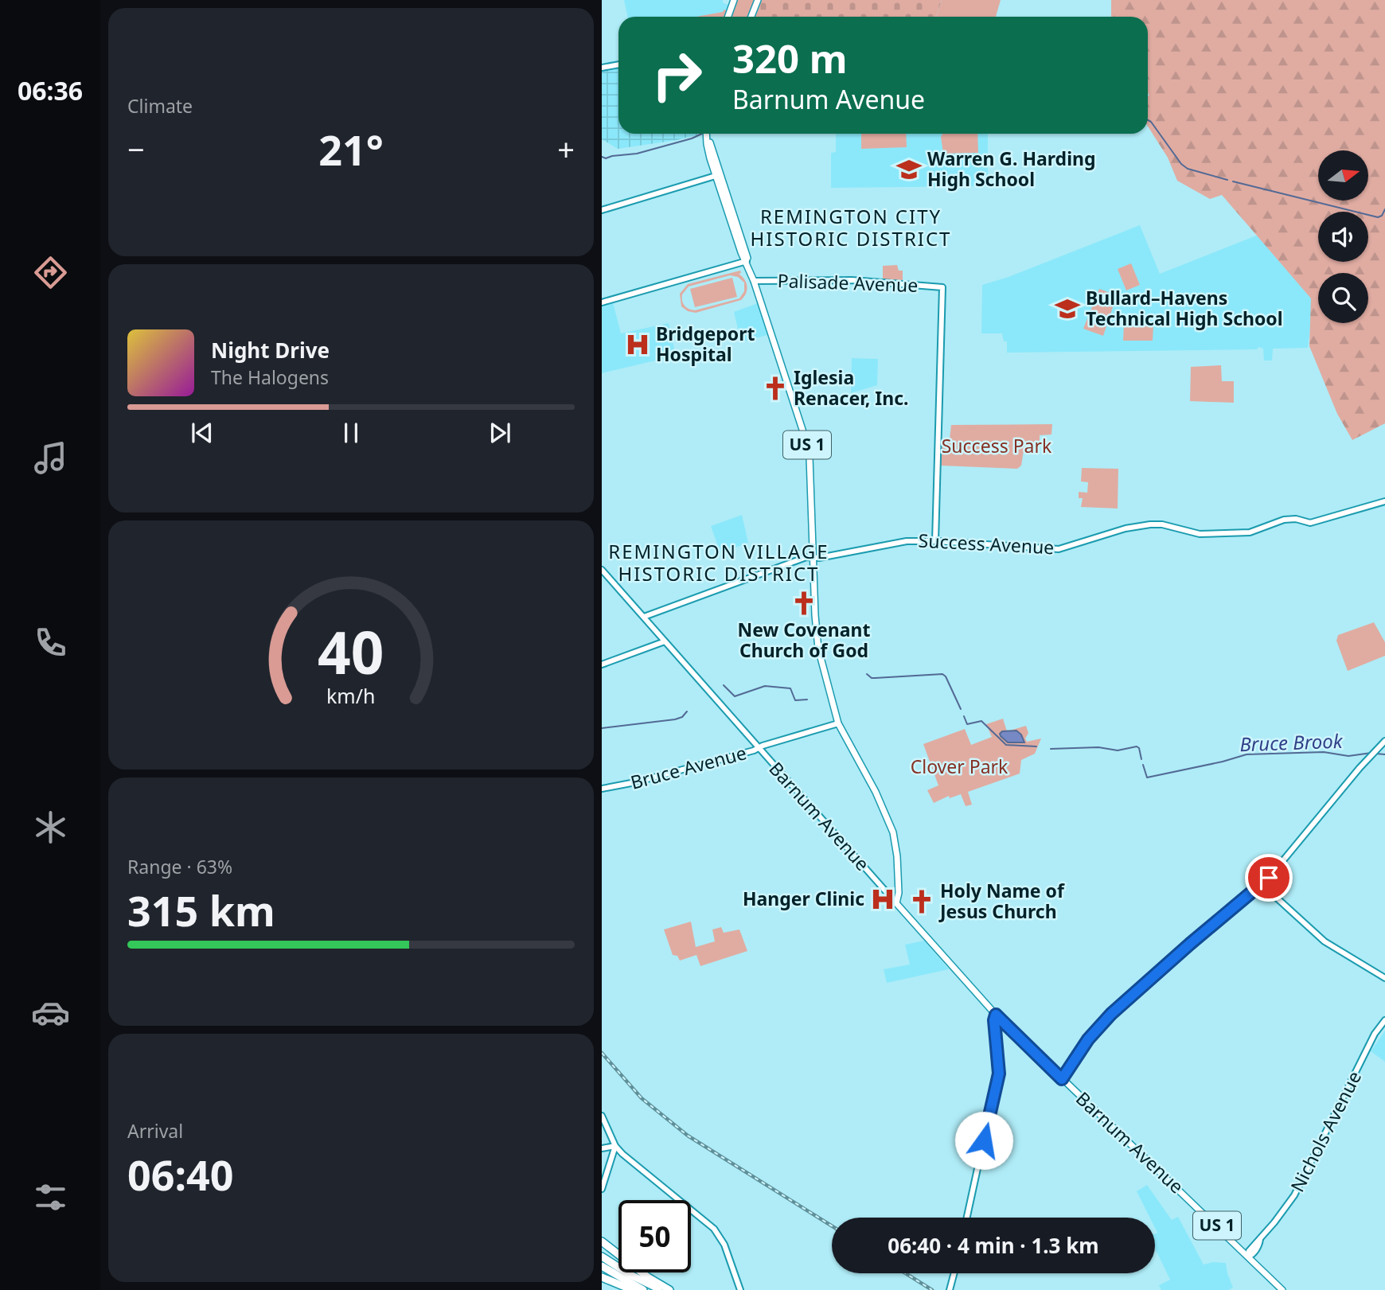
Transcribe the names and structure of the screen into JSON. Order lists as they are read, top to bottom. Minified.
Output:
{"streets":{"main road":["Palisade Avenue","US 1","Success Avenue","Bruce Avenue","Barnum Avenue","Nichols Avenue"]},"crossings":[["Palisade Avenue","US 1"],["Palisade Avenue","Success Avenue"],["US 1","Success Avenue"],["US 1","Bruce Avenue"],["US 1","Barnum Avenue"],["Success Avenue","Barnum Avenue"],["Bruce Avenue","Barnum Avenue"],["Barnum Avenue","Nichols Avenue"]],"districts":["REMINGTON CITY HISTORIC DISTRICT","REMINGTON VILLAGE HISTORIC DISTRICT"],"water":["Bruce Brook"],"parks":["Success Park","Clover Park"],"places":{"school or university":["Warren G. Harding High School","Bullard–Havens Technical High School"],"hospital":["Bridgeport Hospital","Hanger Clinic"],"church":["Iglesia Renacer, Inc.","New Covenant Church of God","Holy Name of Jesus Church"]},"north":"right","page":{"tabs":"06:36","tile":["Climate",["Range · 63%","315 km"],["Arrival","06:40"]],"turn":["320 m","Barnum Avenue"],"heat":["−","21°","+"],"song":["Night Drive","The Halogens"],"limit":"50","trip":"06:40 · 4 min · 1.3 km","gauge":["40","km/h"]}}
